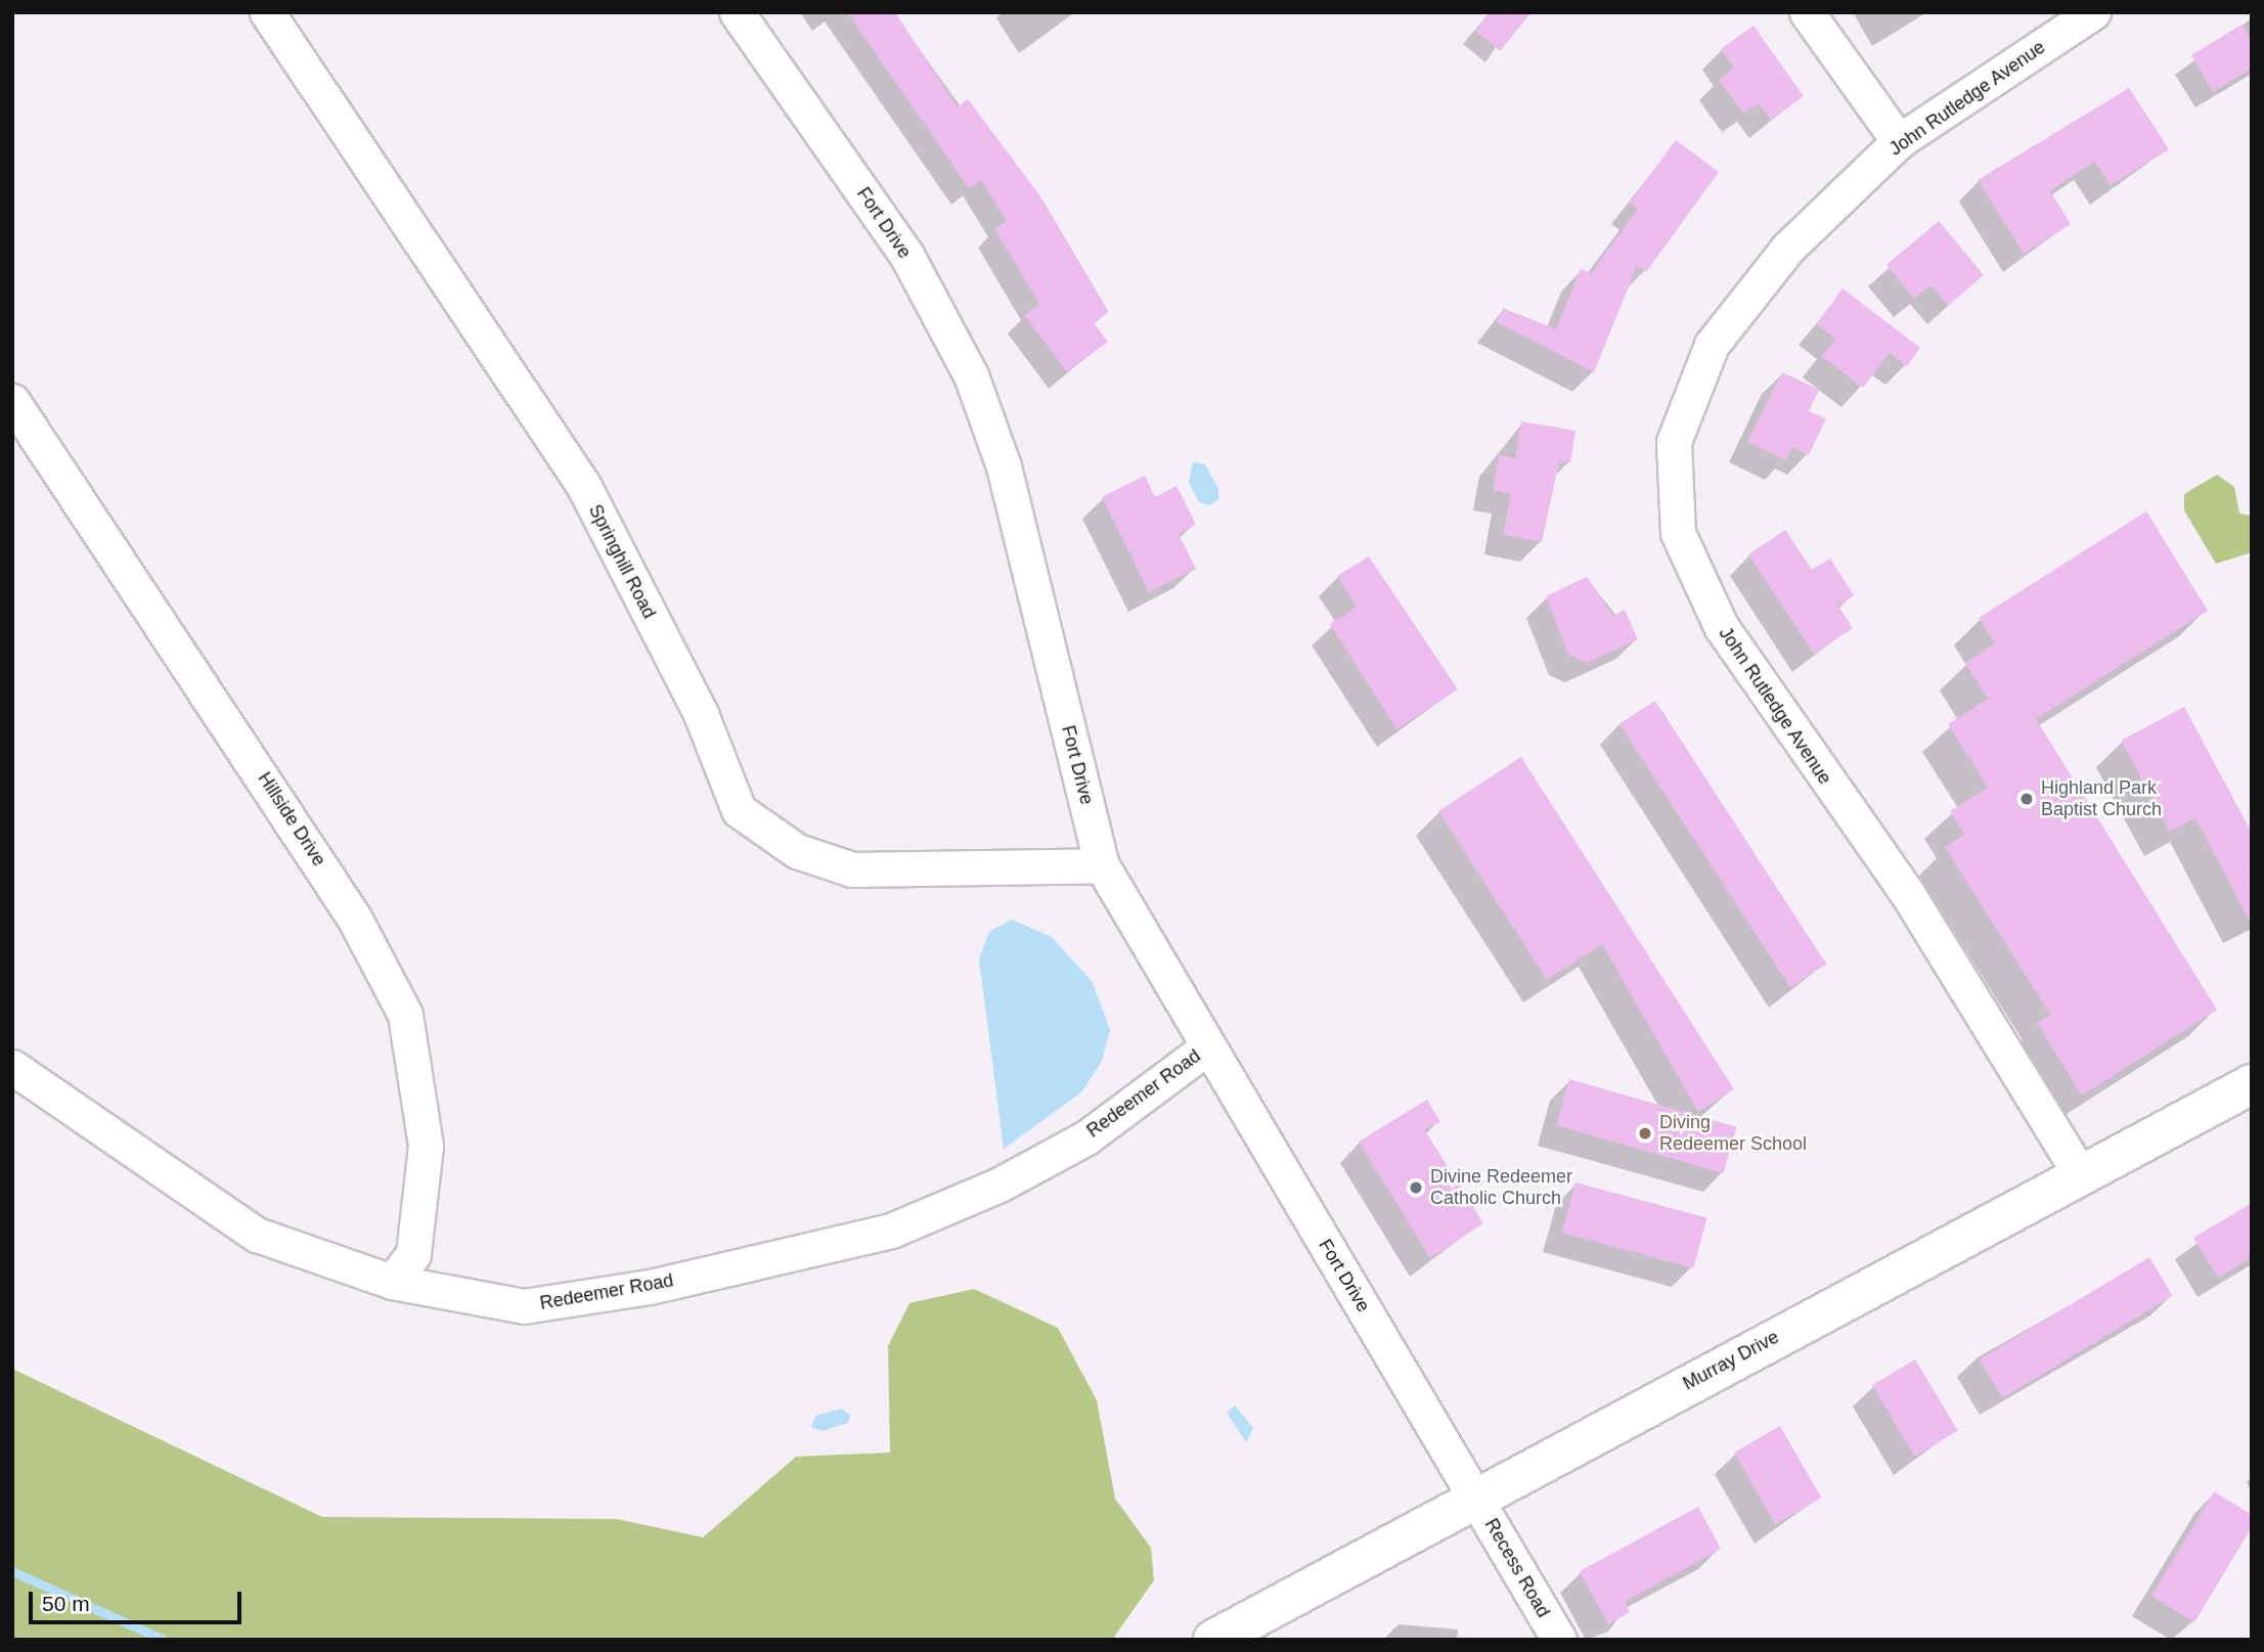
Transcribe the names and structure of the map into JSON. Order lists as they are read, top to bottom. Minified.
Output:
{"streets":{"street":["John Rutledge Avenue","Fort Drive","Springhill Road","Hillside Drive","Redeemer Road","Murray Drive","Recess Road"]},"crossings":[["John Rutledge Avenue","Murray Drive"],["Fort Drive","Springhill Road"],["Fort Drive","Redeemer Road"],["Fort Drive","Murray Drive"],["Fort Drive","Recess Road"],["Hillside Drive","Redeemer Road"],["Murray Drive","Recess Road"]],"places":["Highland Park Baptist Church","Diving Redeemer School","Divine Redeemer Catholic Church"],"scale_bar":"50 m"}
